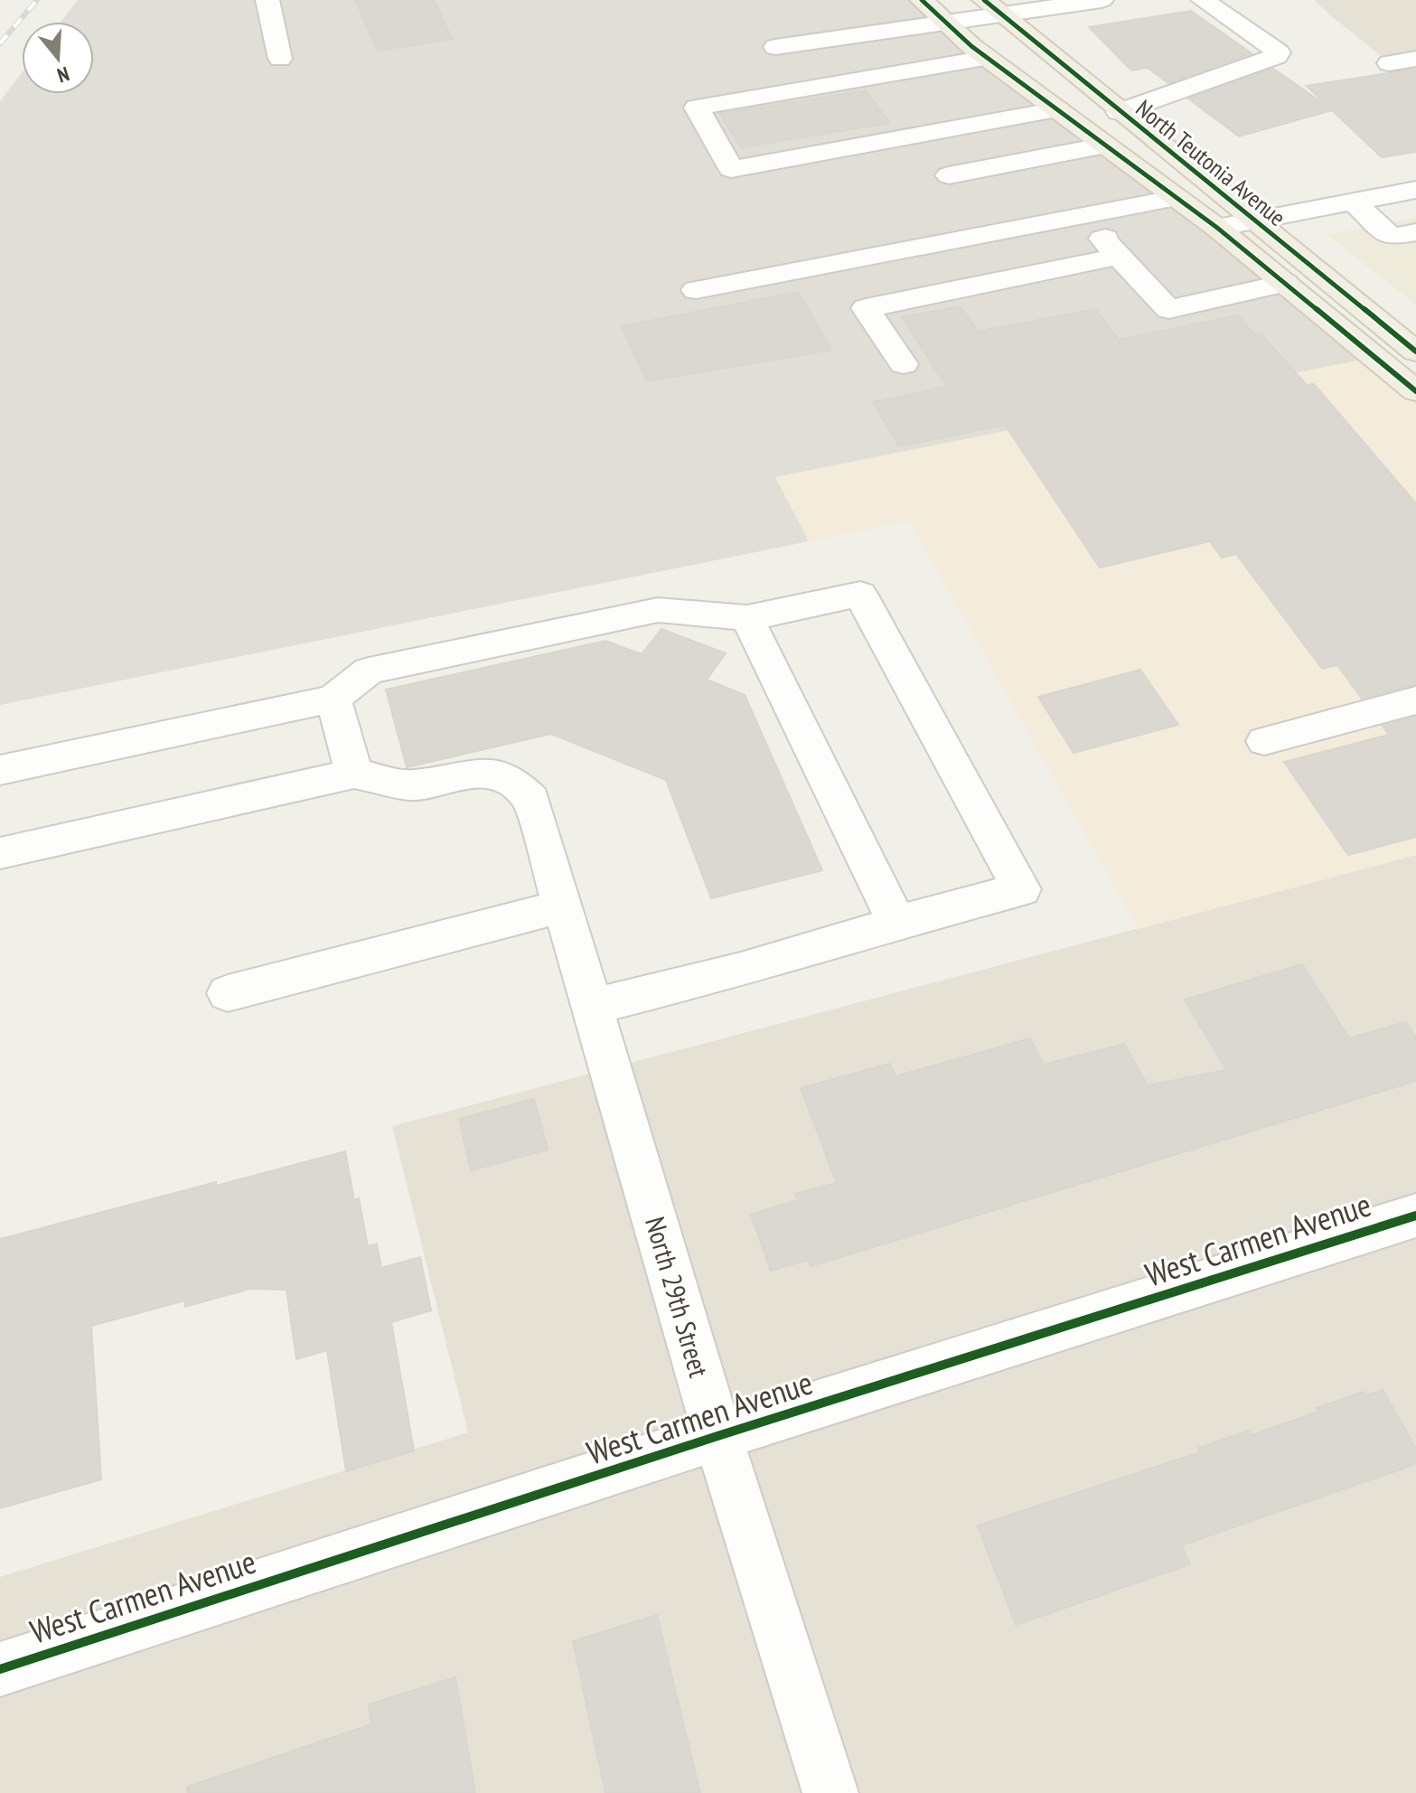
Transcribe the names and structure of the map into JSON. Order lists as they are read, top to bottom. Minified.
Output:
{"streets":{"main road":["North Teutonia Avenue"],"street":["West Carmen Avenue","North 29th Street"]},"crossings":[["West Carmen Avenue","North 29th Street"]],"north":"bottom"}
